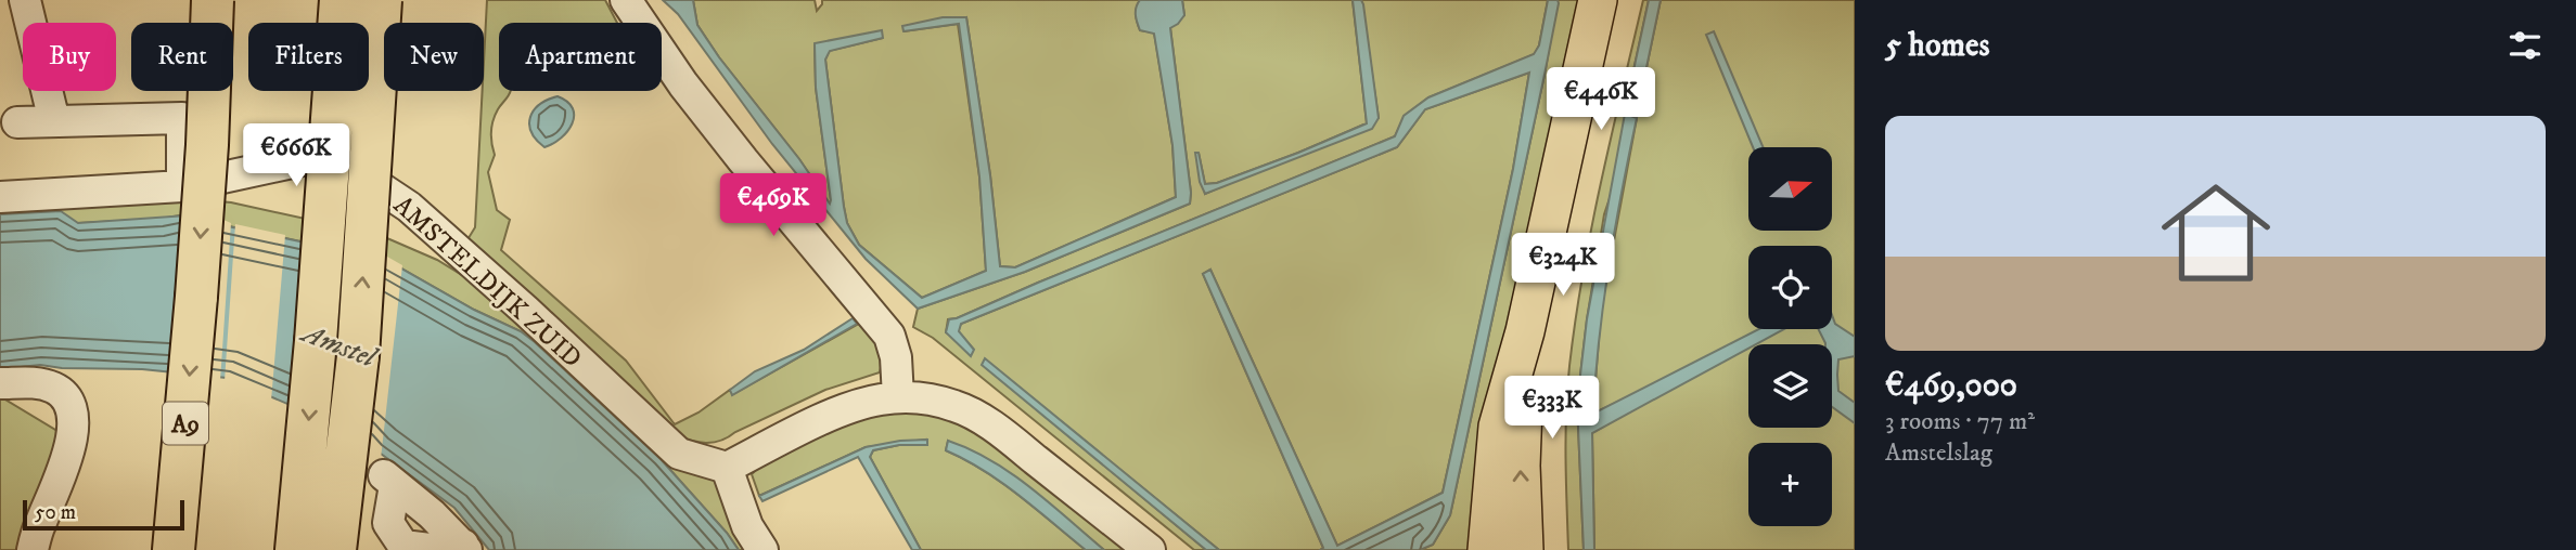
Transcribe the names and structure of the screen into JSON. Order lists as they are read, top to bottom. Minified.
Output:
{"streets":{"highway":["A9"],"street":["AMSTELDIJK ZUID"]},"water":["Amstel"],"scale_bar":"50 m","north":"right","page":{"heading":"5 homes","chip":["Buy","Rent","Filters","New","Apartment"],"price":["€446K","€666K","€469K","€324K","€333K"],"list":[{"name":"€469,000","note":"3 rooms · 77 m² · Amstelslag"}],"map_buttons":"+","scale":"50 m"}}
